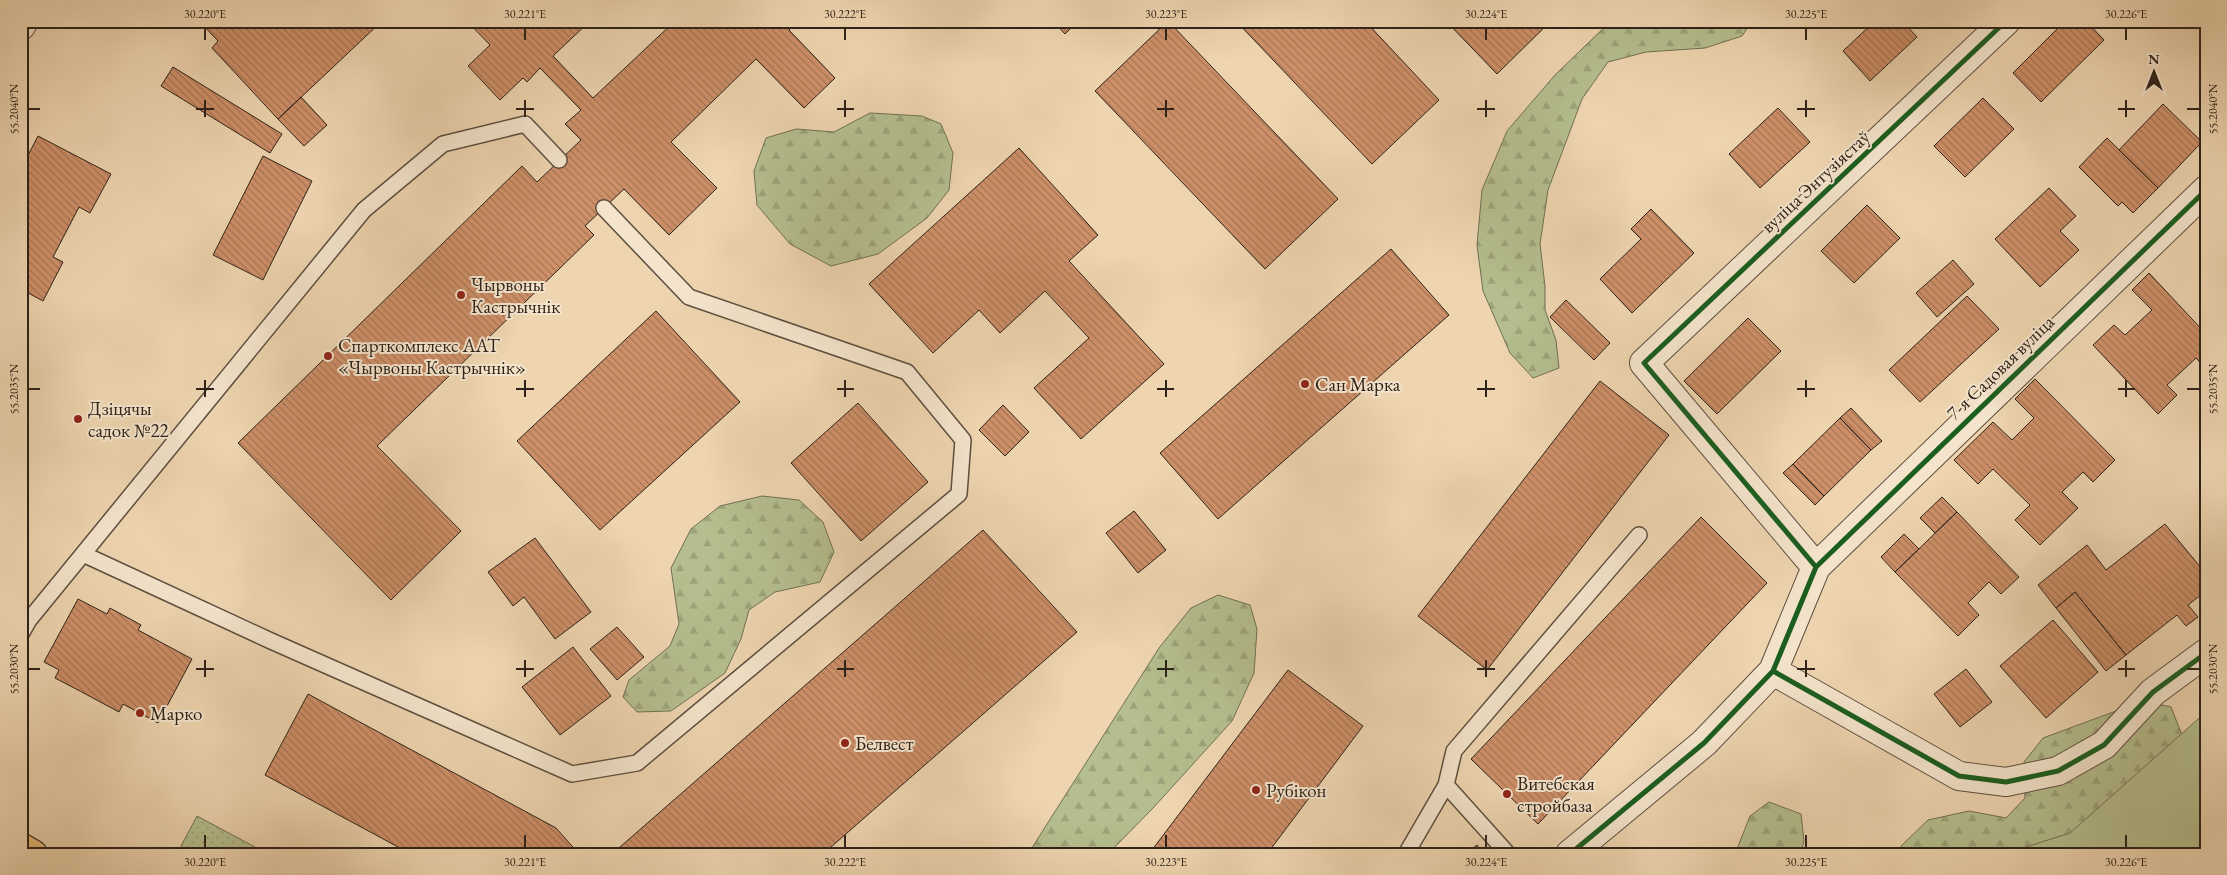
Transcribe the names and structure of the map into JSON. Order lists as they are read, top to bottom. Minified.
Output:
{"streets":{"street":["вуліца Энтузіястаў","7-я Садовая вуліца"]},"crossings":[["вуліца Энтузіястаў","7-я Садовая вуліца"]],"places":["Чырвоны Кастрычнік","Спарткомплекс ААТ «Чырвоны Кастрычнік»","Сан Марка","Дзіцячы садок №22","Марко","Белвест","Рубікон","Витебская стройбаза"],"north":"top","coordinates":["30.220°E","30.221°E","30.222°E","30.223°E","30.224°E","30.225°E","30.226°E","55.2040°N","55.2035°N","55.2030°N"]}
